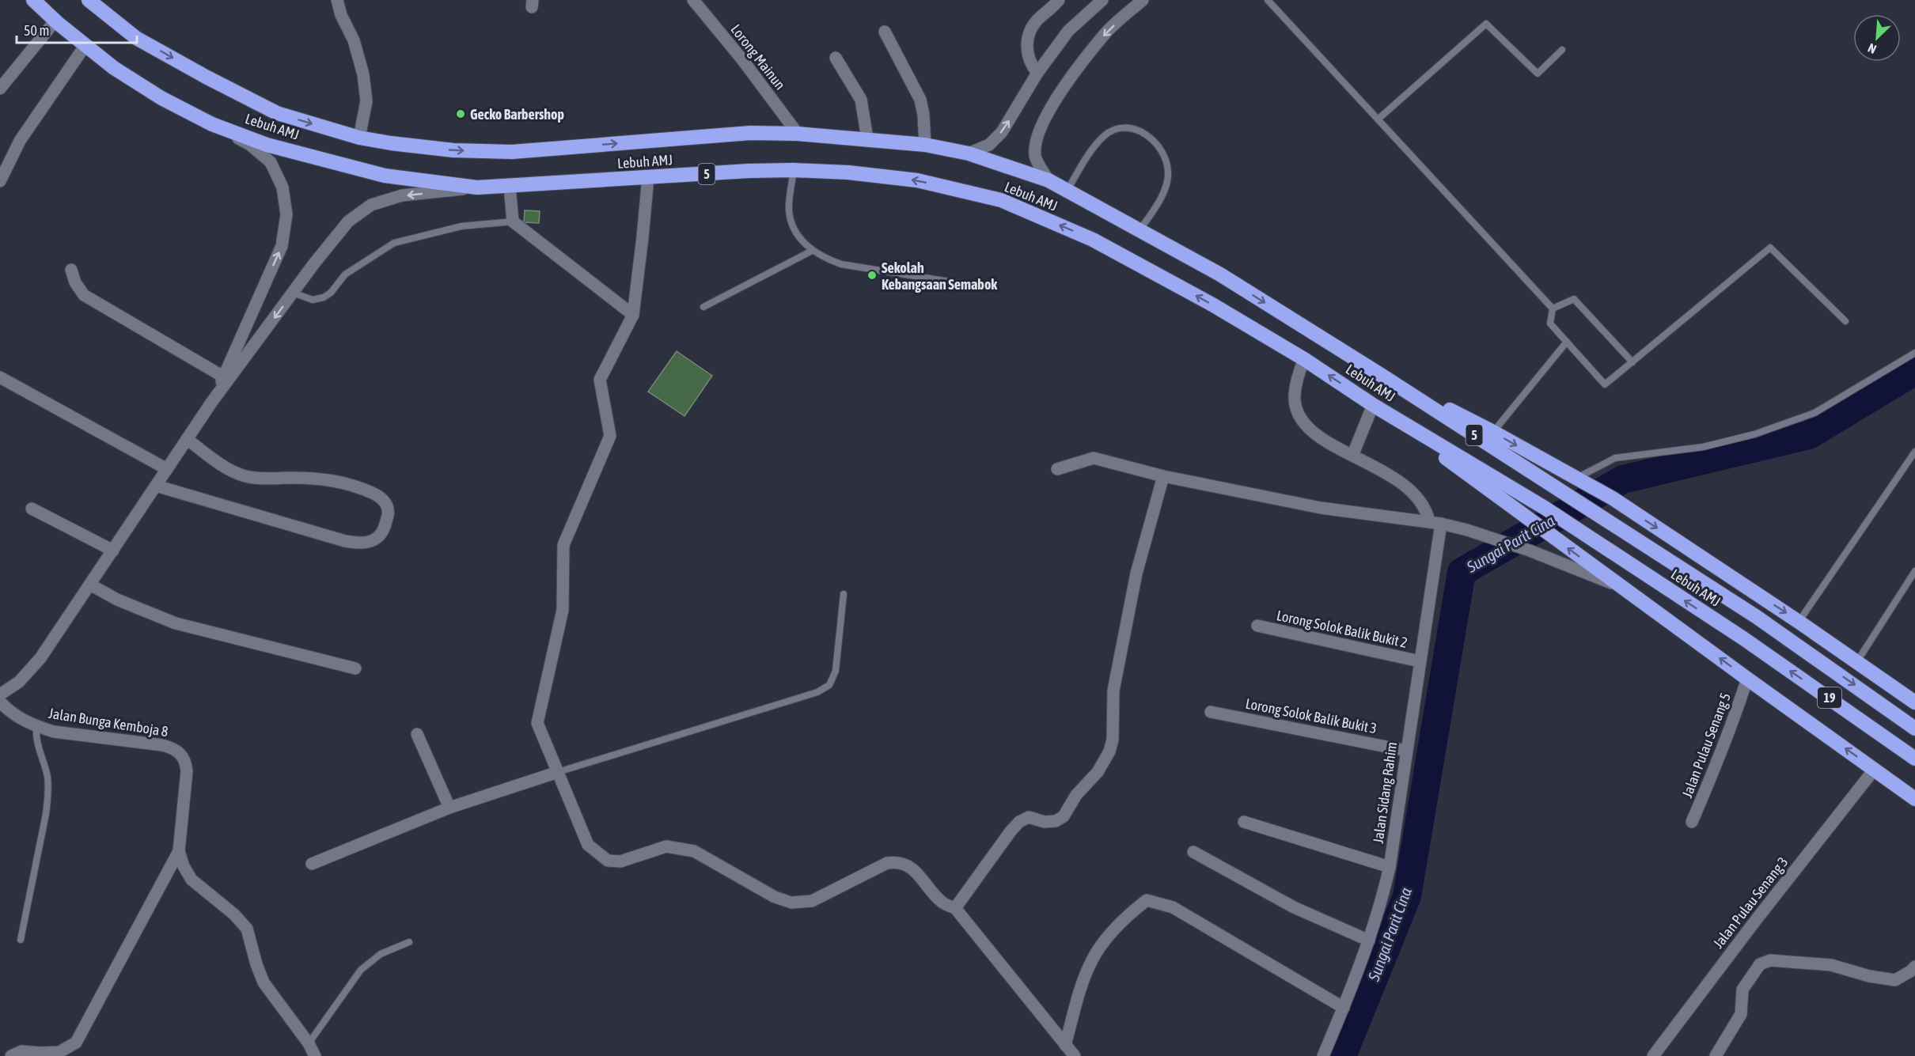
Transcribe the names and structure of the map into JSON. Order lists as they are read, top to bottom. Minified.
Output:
{"streets":{"highway":["Lebuh AMJ","5","19"],"street":["Lorong Mainun","Lorong Solok Balik Bukit 2","Lorong Solok Balik Bukit 3","Jalan Bunga Kemboja 8","Jalan Pulau Senang 5","Jalan Sidang Rahim","Jalan Pulau Senang 3"]},"crossings":[["Lorong Mainun","Lebuh AMJ"],["Lorong Solok Balik Bukit 2","Jalan Sidang Rahim"],["Lorong Solok Balik Bukit 3","Jalan Sidang Rahim"]],"water":["Sungai Parit Cina"],"places":["Gecko Barbershop","Sekolah Kebangsaan Semabok"],"scale_bar":"50 m","north":"bottom left"}
